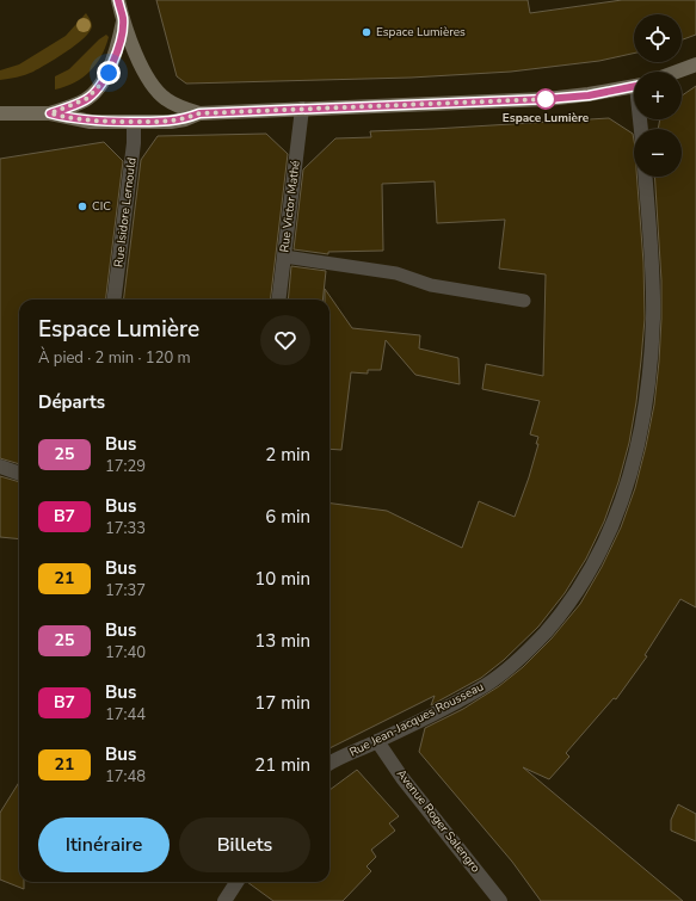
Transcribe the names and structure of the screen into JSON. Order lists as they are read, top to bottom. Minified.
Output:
{"streets":{"street":["Rue Victor Mathé","Rue Isidore Lernould","Rue Jean-Jacques Rousseau","Avenue Roger Salengro"]},"crossings":[["Rue Jean-Jacques Rousseau","Avenue Roger Salengro"]],"places":["Espace Lumières","Espace Lumière","CIC"],"lines":["bus line 25"],"page":{"map_buttons":["+","−"],"heading":[["Espace Lumière","À pied · 2 min · 120 m"],"Départs"],"list":[{"mark":"25","name":"Bus","note":"17:29","value":"2 min"},{"mark":"B7","name":"Bus","note":"17:33","value":"6 min"},{"mark":"21","name":"Bus","note":"17:37","value":"10 min"},{"mark":"25","name":"Bus","note":"17:40","value":"13 min"},{"mark":"B7","name":"Bus","note":"17:44","value":"17 min"},{"mark":"21","name":"Bus","note":"17:48","value":"21 min"}],"buttons":["Itinéraire","Billets"]}}
